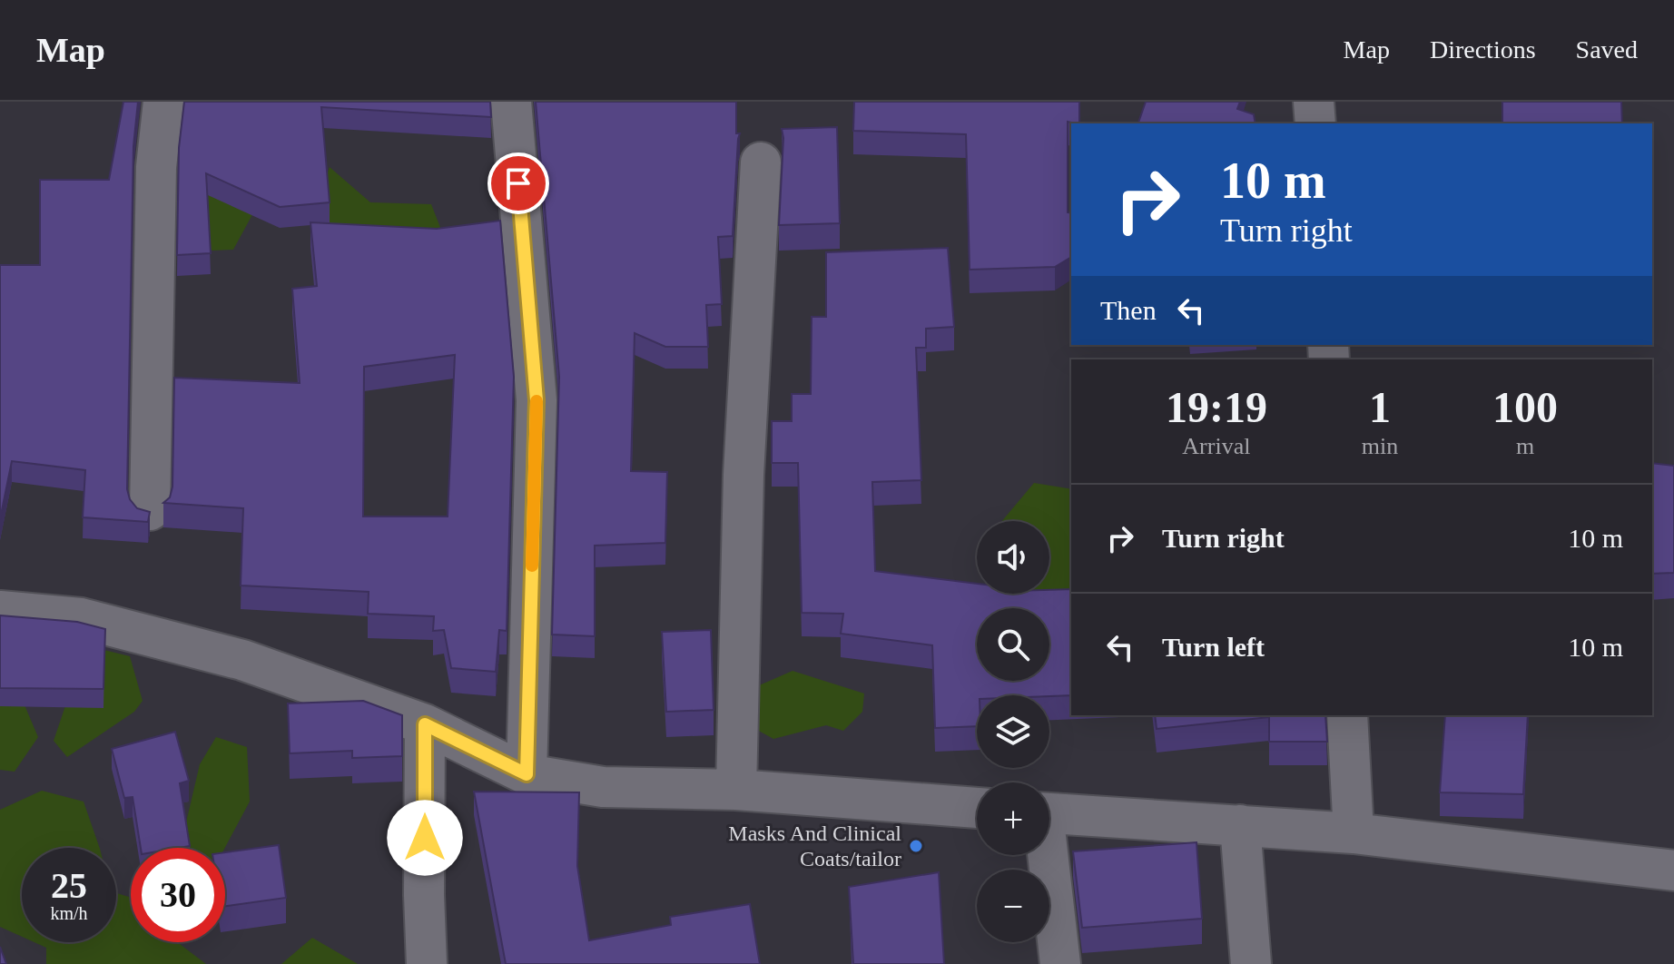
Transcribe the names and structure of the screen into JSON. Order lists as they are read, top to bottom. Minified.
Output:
{"places":["Masks And Clinical Coats/tailor"],"page":{"header":"Map","nav":["Map","Directions","Saved"],"turn":["10 m","Turn right"],"then":"Then","eta":["19:19","Arrival","1","min","100","m"],"list":[{"name":"Turn right","value":"10 m"},{"name":"Turn left","value":"10 m"}],"map_buttons":["+","−"],"speed":"25 km/h","limit":"30"}}
